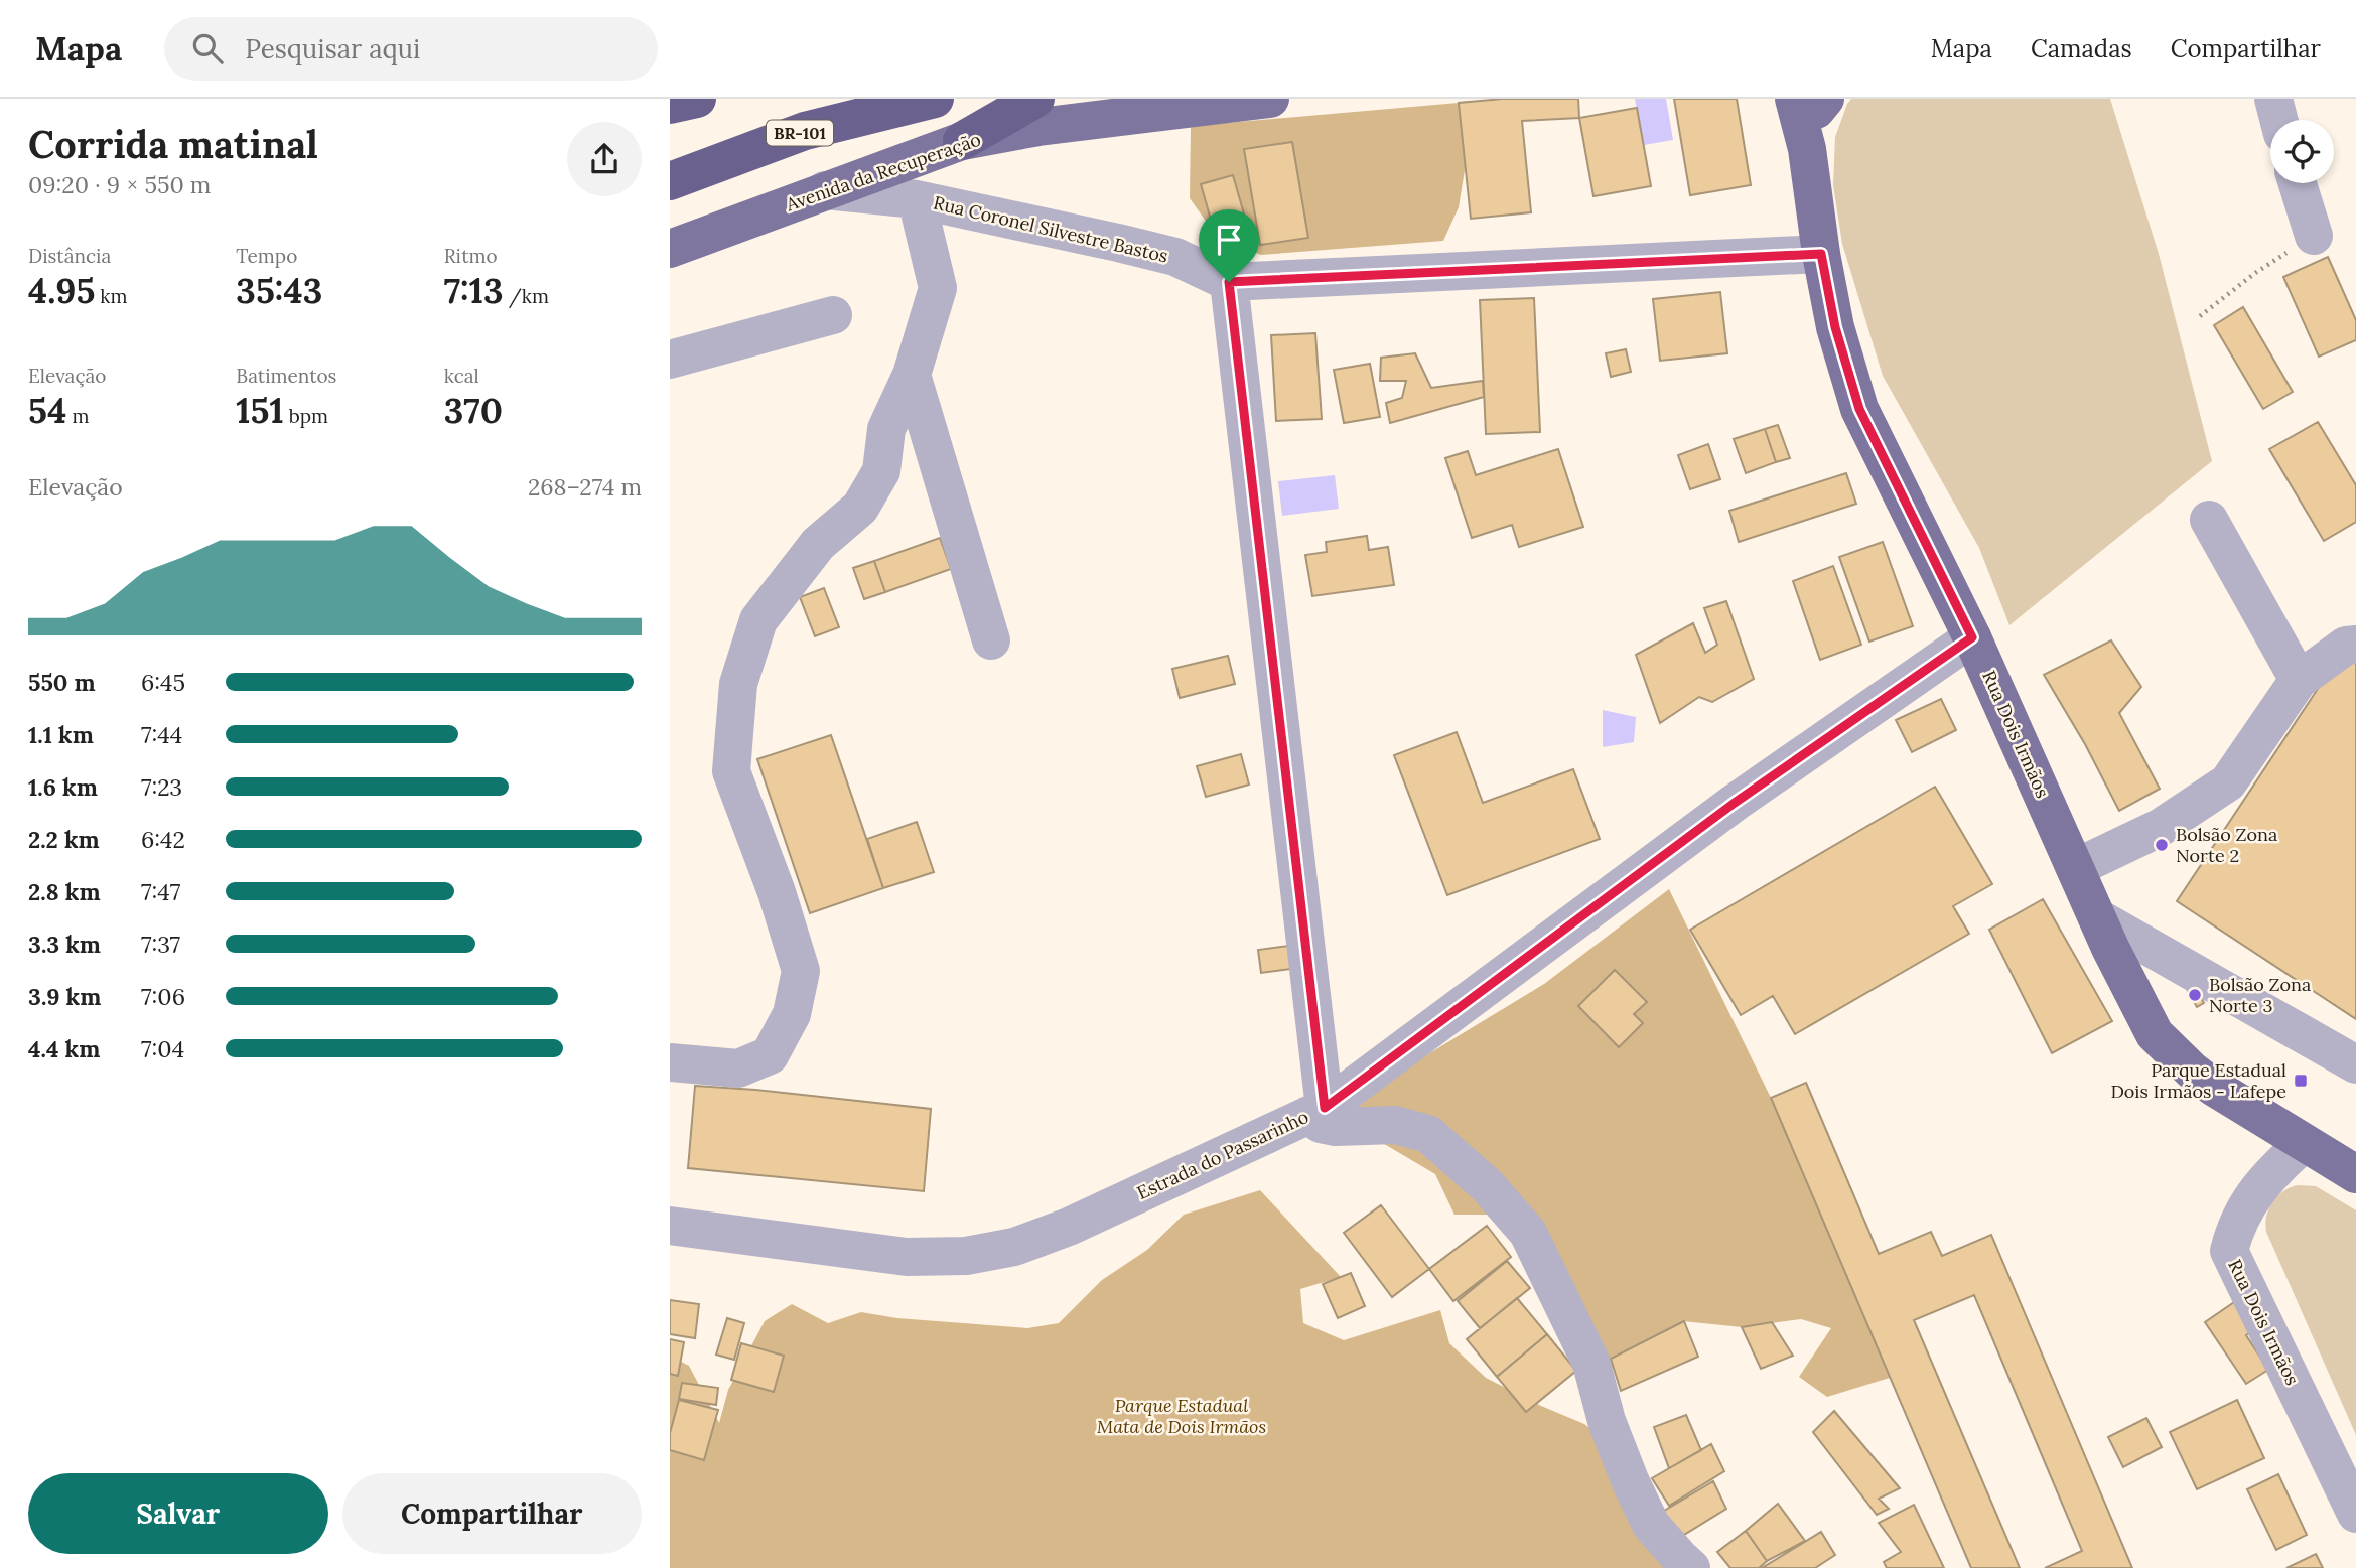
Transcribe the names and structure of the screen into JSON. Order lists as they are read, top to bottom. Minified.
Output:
{"streets":{"highway":["BR-101"],"main road":["Avenida da Recuperação","Rua Dois Irmãos"],"street":["Rua Coronel Silvestre Bastos","Estrada do Passarinho"]},"crossings":[["Avenida da Recuperação","Rua Coronel Silvestre Bastos"],["Rua Coronel Silvestre Bastos","Rua Dois Irmãos"],["Rua Dois Irmãos","Estrada do Passarinho"]],"parks":["Parque Estadual Mata de Dois Irmãos"],"places":{"other":["Bolsão Zona Norte 2","Bolsão Zona Norte 3"],"transit":["Parque Estadual Dois Irmãos - Lafepe"]},"page":{"header":"Mapa","search":"Pesquisar aqui","nav":["Mapa","Camadas","Compartilhar"],"heading":["Corrida matinal","09:20 · 9 × 550 m"],"stats":[["Distância","4.95 km"],["Tempo","35:43"],["Ritmo","7:13 /km"],["Elevação","54 m"],["Batimentos","151 bpm"],["kcal","370"]],"chart":["Elevação","268–274 m"],"list":[{"name":"550 m","note":"6:45"},{"name":"1.1 km","note":"7:44"},{"name":"1.6 km","note":"7:23"},{"name":"2.2 km","note":"6:42"},{"name":"2.8 km","note":"7:47"},{"name":"3.3 km","note":"7:37"},{"name":"3.9 km","note":"7:06"},{"name":"4.4 km","note":"7:04"}],"buttons":["Salvar","Compartilhar"]}}
